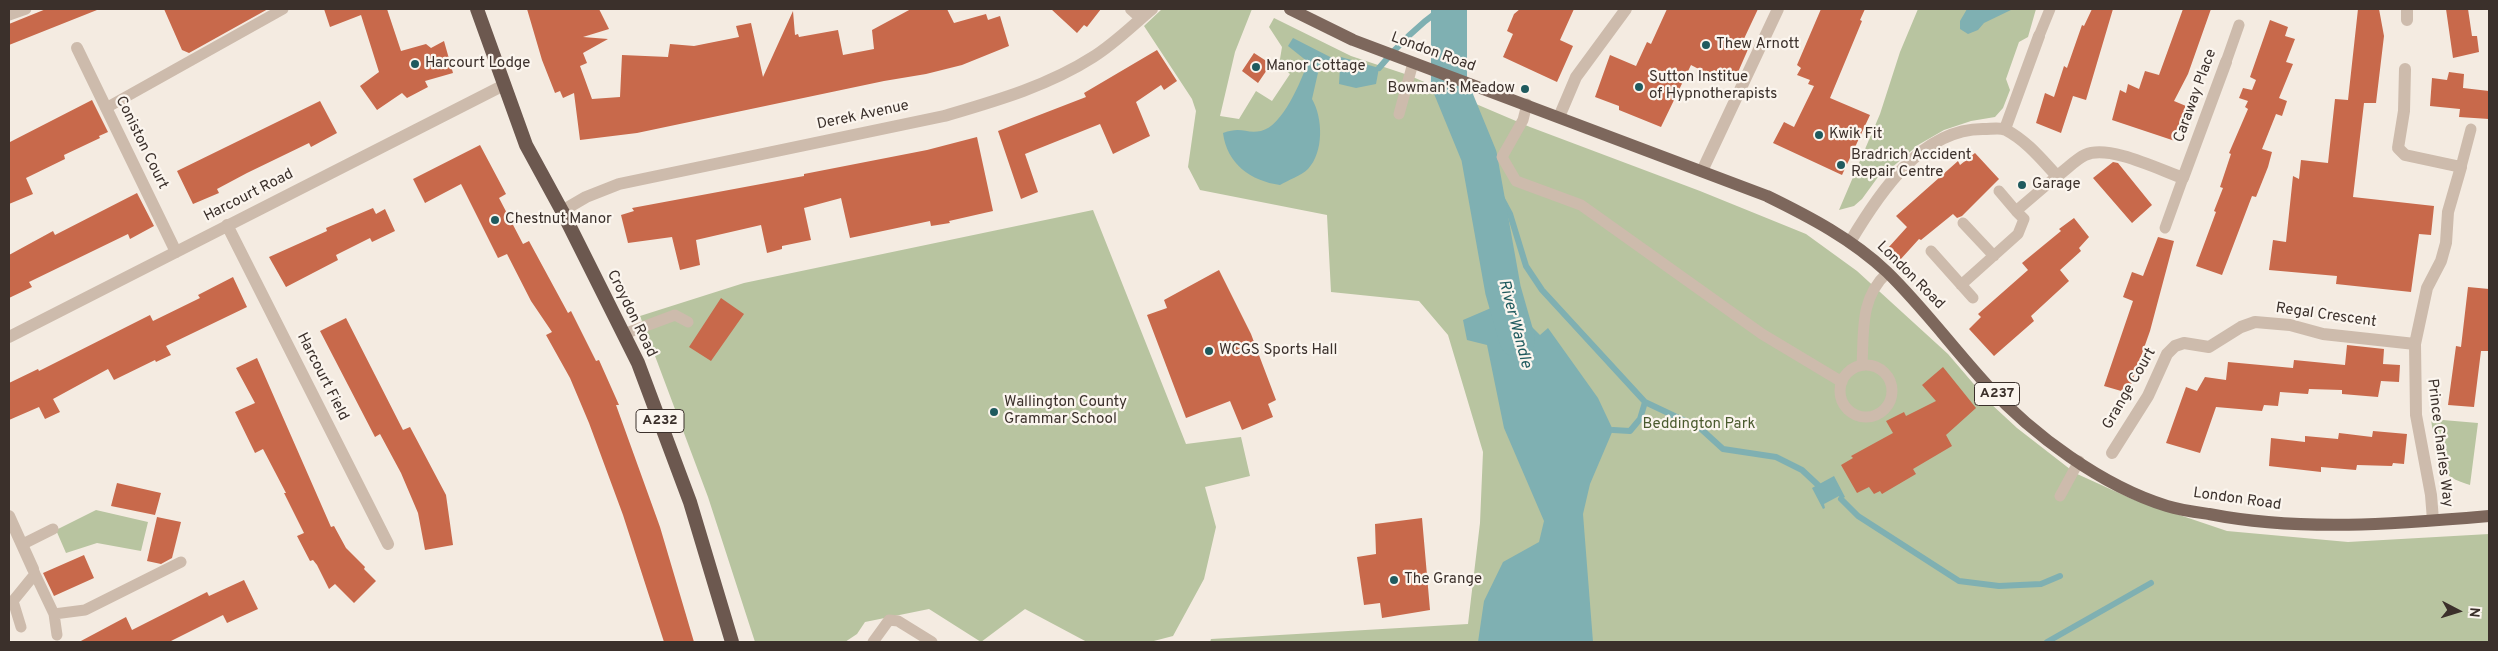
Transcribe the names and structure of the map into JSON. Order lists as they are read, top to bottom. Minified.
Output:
{"streets":{"highway":["Croydon Road","A232"],"main road":["London Road","A237"],"street":["Caraway Place","Derek Avenue","Coniston Court","Harcourt Road","Regal Crescent","Harcourt Field","Grange Court","Prince Charles Way"]},"crossings":[["London Road","Prince Charles Way"],["Derek Avenue","Croydon Road"],["Coniston Court","Harcourt Road"],["Harcourt Road","Croydon Road"],["Harcourt Road","Harcourt Field"],["Regal Crescent","Grange Court"],["Regal Crescent","Prince Charles Way"]],"water":["River Wandle"],"parks":["Beddington Park"],"places":["Thew Arnott","Harcourt Lodge","Manor Cottage","Sutton Institue of Hypnotherapists","Bowman's Meadow","Kwik Fit","Bradrich Accident Repair Centre","Garage","Chestnut Manor","WCGS Sports Hall","Wallington County Grammar School","The Grange"],"north":"right"}
